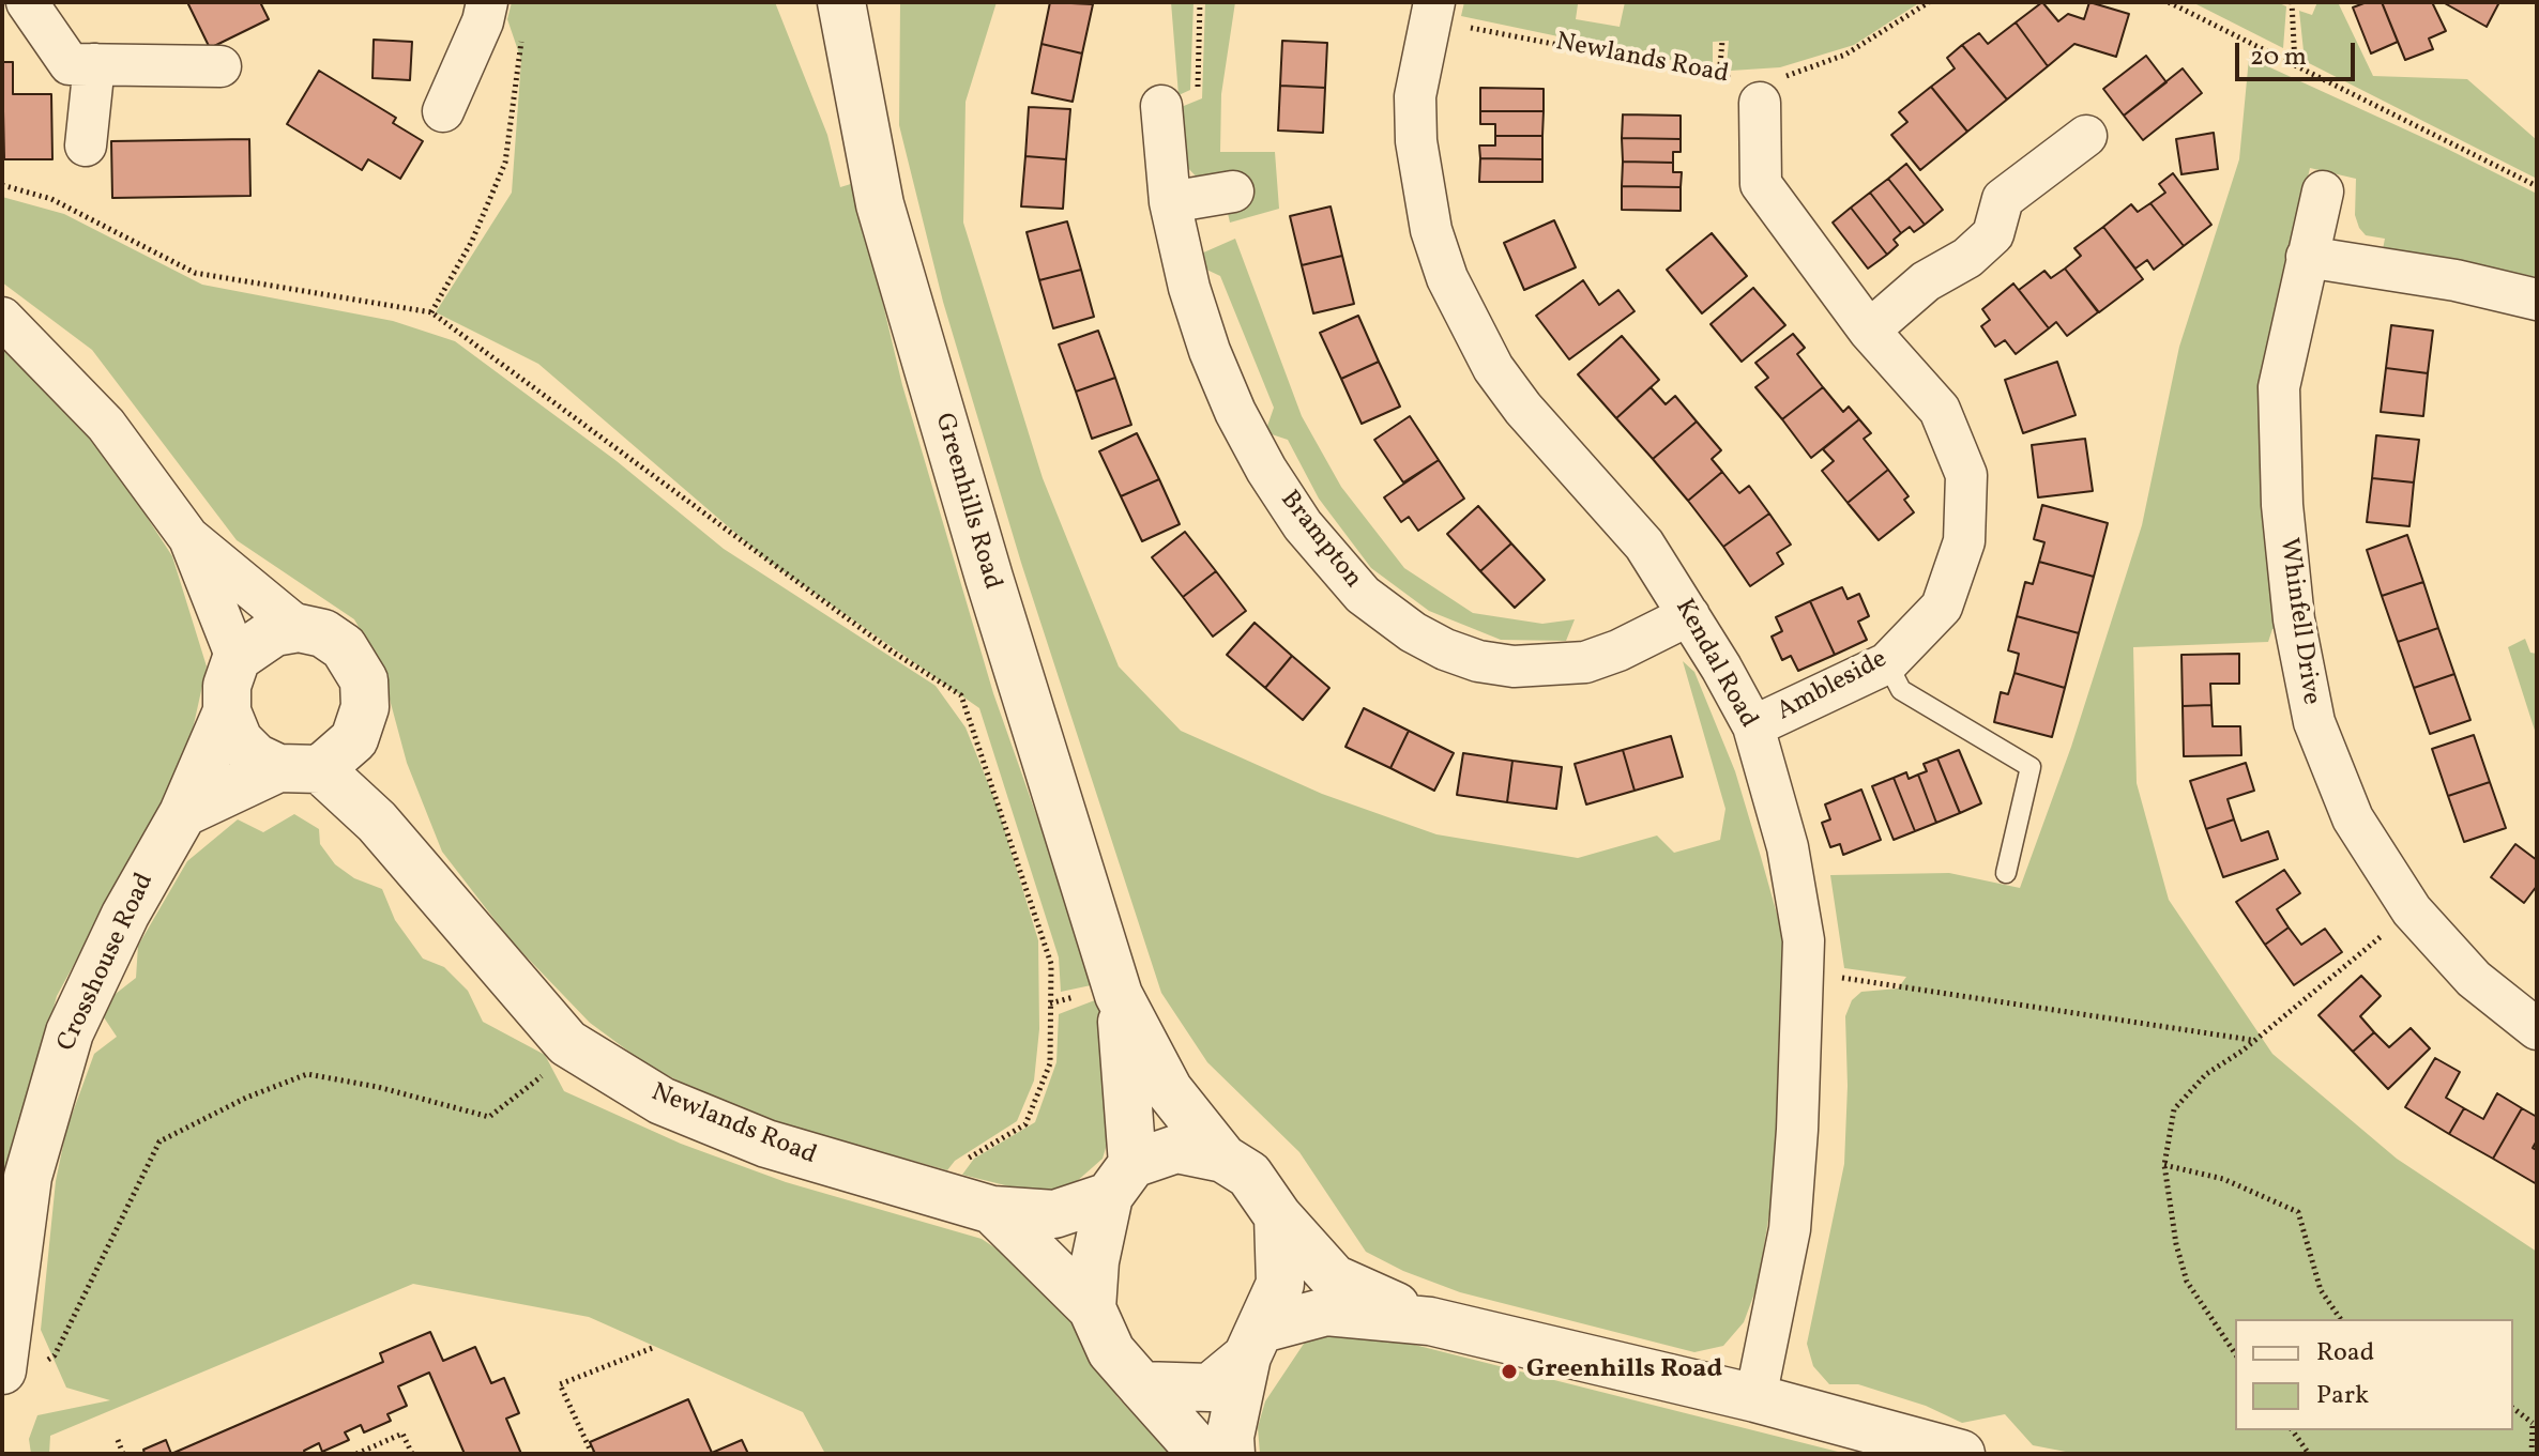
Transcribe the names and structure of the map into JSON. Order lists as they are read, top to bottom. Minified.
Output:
{"streets":{"street":["Newlands Road","Greenhills Road","Brampton","Whinfell Drive","Kendal Road","Ambleside","Crosshouse Road"]},"crossings":[["Newlands Road","Greenhills Road"],["Newlands Road","Kendal Road"],["Newlands Road","Ambleside"],["Newlands Road","Crosshouse Road"],["Brampton","Kendal Road"],["Kendal Road","Ambleside"]],"places":["Greenhills Road"],"legend":["Road","Park"],"scale_bar":"20 m"}
